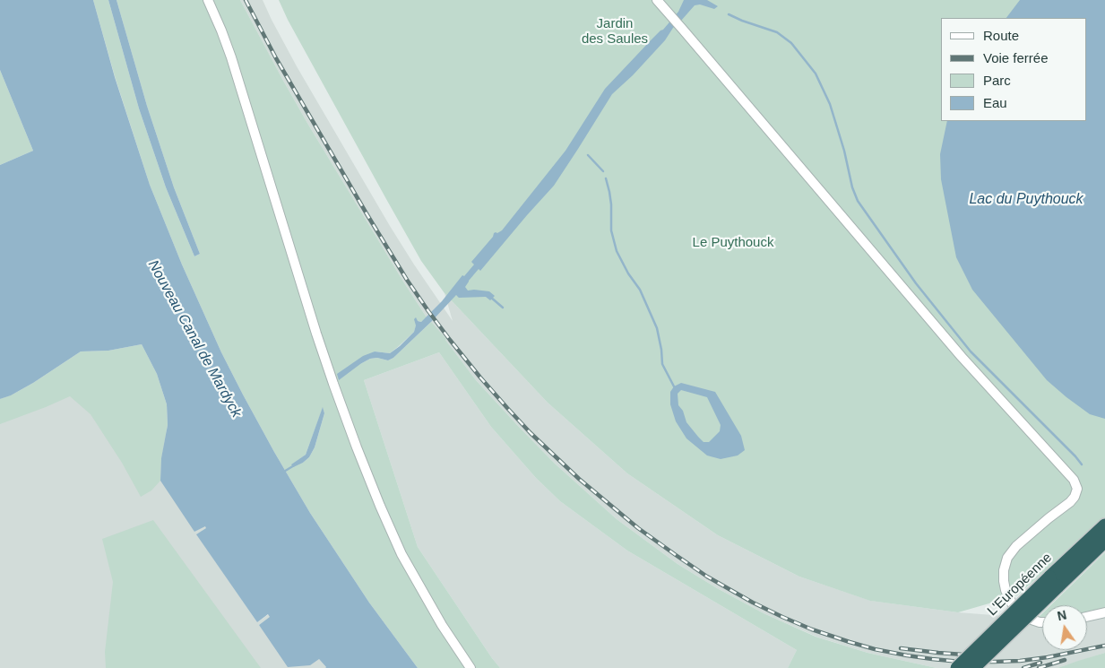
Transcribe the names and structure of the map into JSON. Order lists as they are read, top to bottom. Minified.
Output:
{"streets":{"highway":["L'Européenne"]},"water":["Lac du Puythouck","Nouveau Canal de Mardyck"],"parks":["Jardin des Saules","Le Puythouck"],"legend":["Route","Voie ferrée","Parc","Eau"],"north":"top"}
